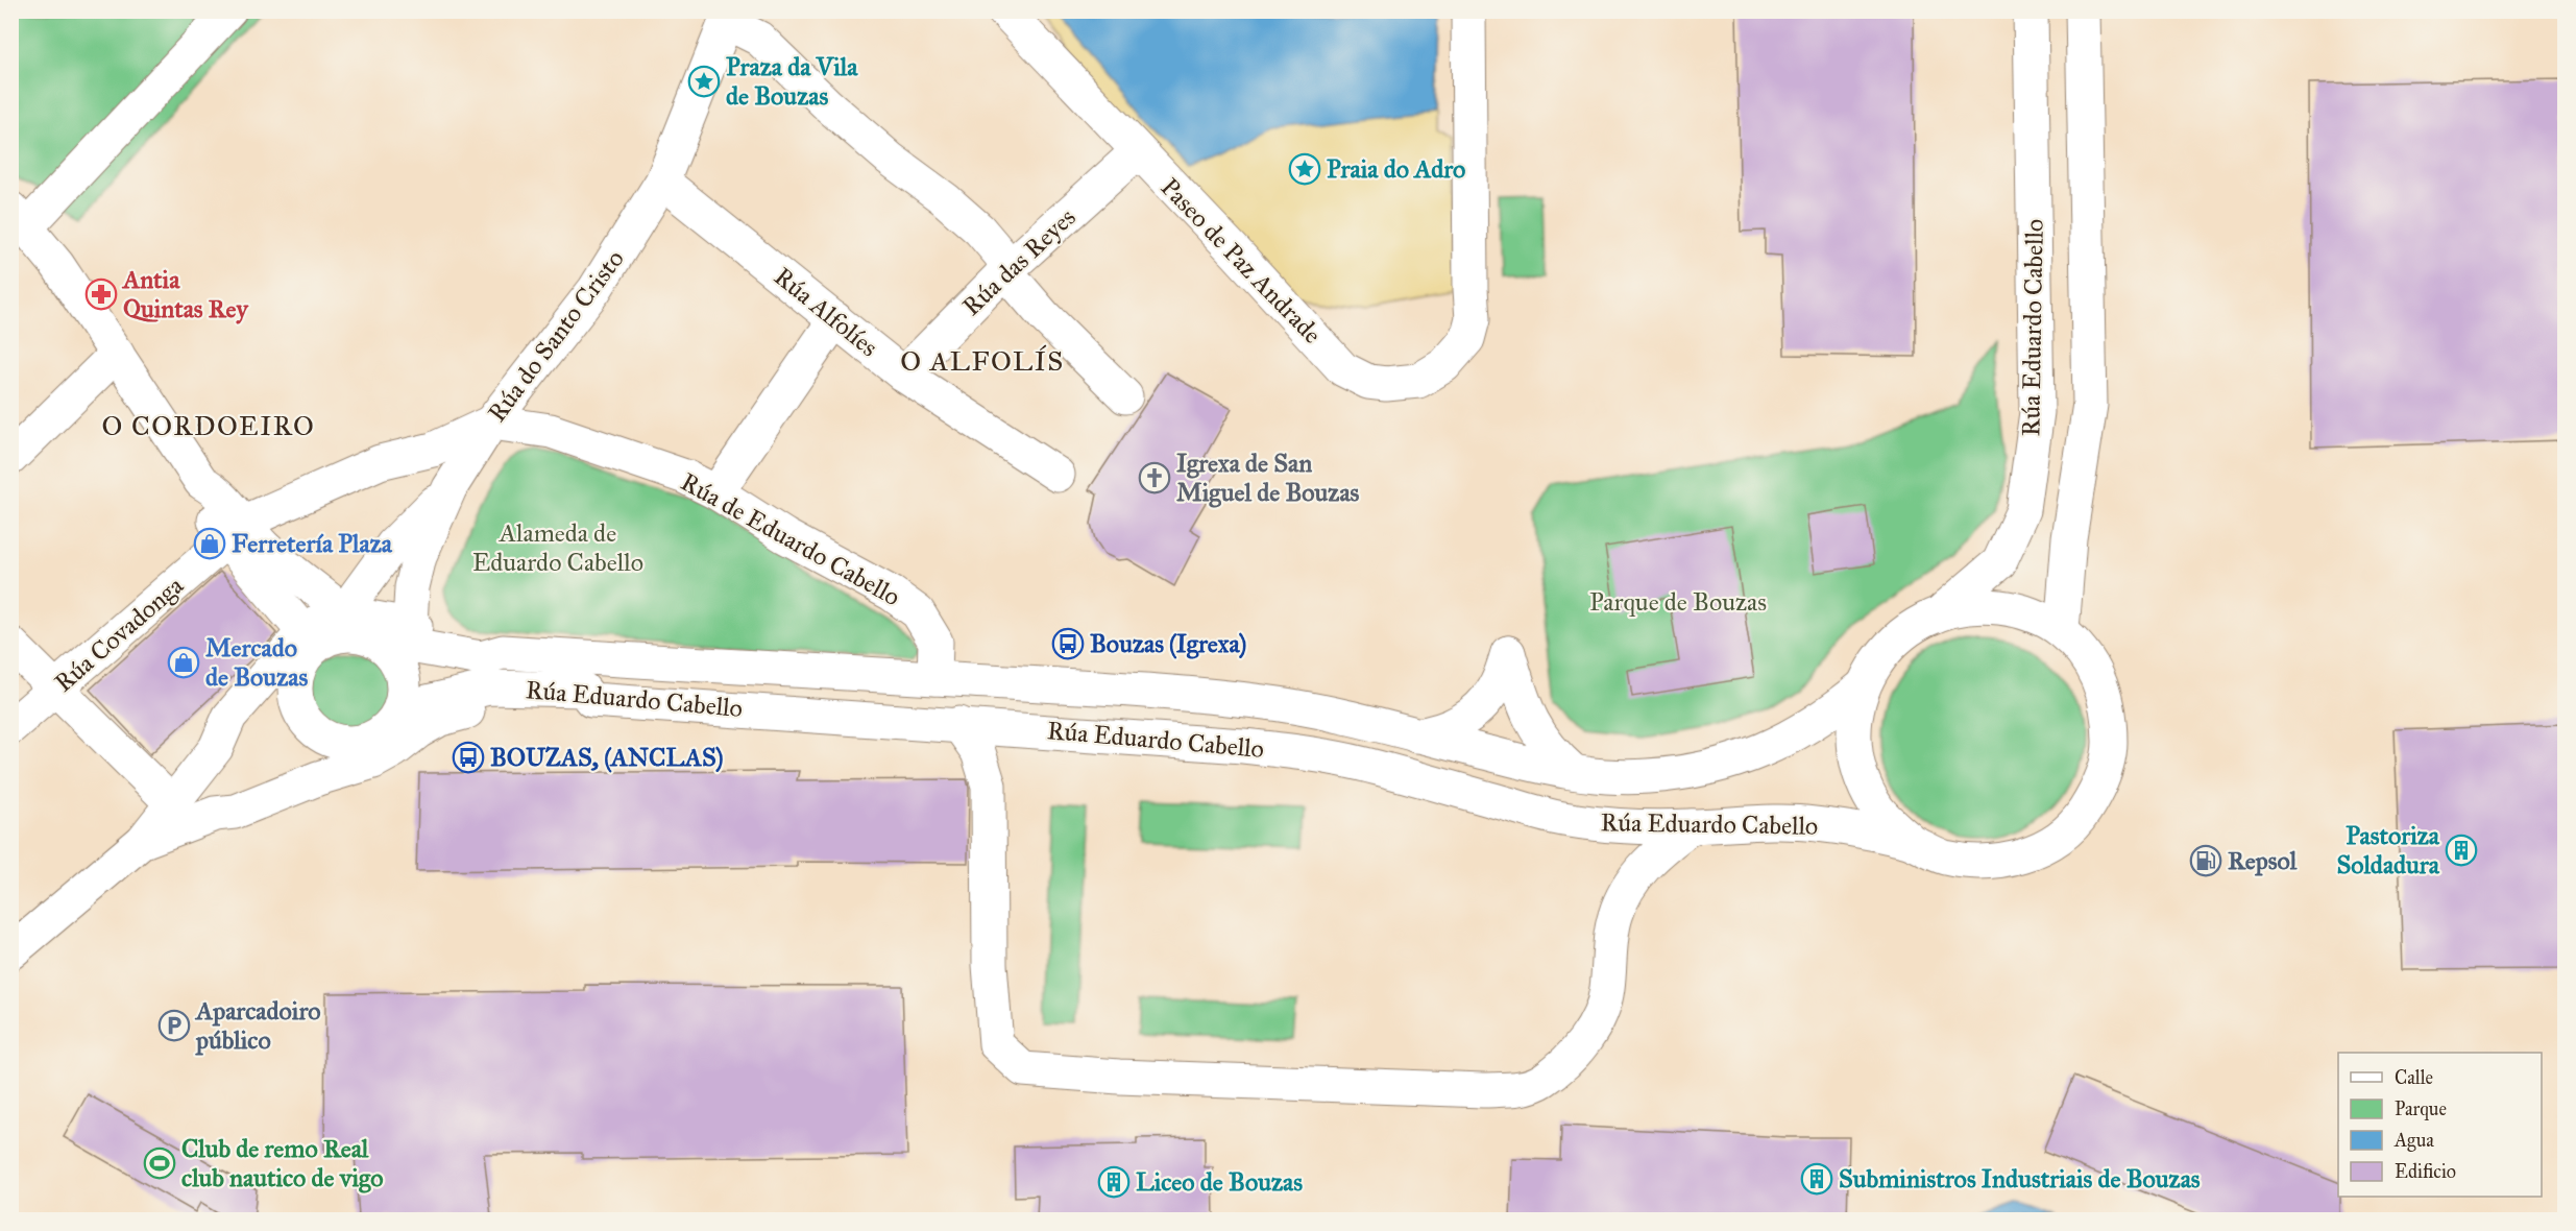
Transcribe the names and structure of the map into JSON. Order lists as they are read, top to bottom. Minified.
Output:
{"streets":{"street":["Paseo de Paz Andrade","Rúa das Reyes","Rúa Alfolíes","Rúa Eduardo Cabello","Rúa do Santo Cristo","Rúa de Eduardo Cabello","Rúa Covadonga"]},"crossings":[["Paseo de Paz Andrade","Rúa das Reyes"],["Rúa das Reyes","Rúa Alfolíes"],["Rúa Alfolíes","Rúa do Santo Cristo"],["Rúa Eduardo Cabello","Rúa do Santo Cristo"],["Rúa Eduardo Cabello","Rúa de Eduardo Cabello"],["Rúa do Santo Cristo","Rúa de Eduardo Cabello"]],"districts":["O ALFOLÍS","O CORDOEIRO"],"parks":["Alameda de Eduardo Cabello","Parque de Bouzas"],"places":{"place":["Praza da Vila de Bouzas","Praia do Adro"],"pharmacy":["Antia Quintas Rey"],"church":["Igrexa de San Miguel de Bouzas"],"shop":["Ferretería Plaza","Mercado de Bouzas"],"bus stop":["Bouzas (Igrexa)","BOUZAS, (ANCLAS)"],"building":["Pastoriza Soldadura","Subministros Industriais de Bouzas","Liceo de Bouzas"],"fuel station":["Repsol"],"parking":["Aparcadoiro público"],"sports":["Club de remo Real club nautico de vigo"]},"legend":["Calle","Parque","Agua","Edificio"]}
